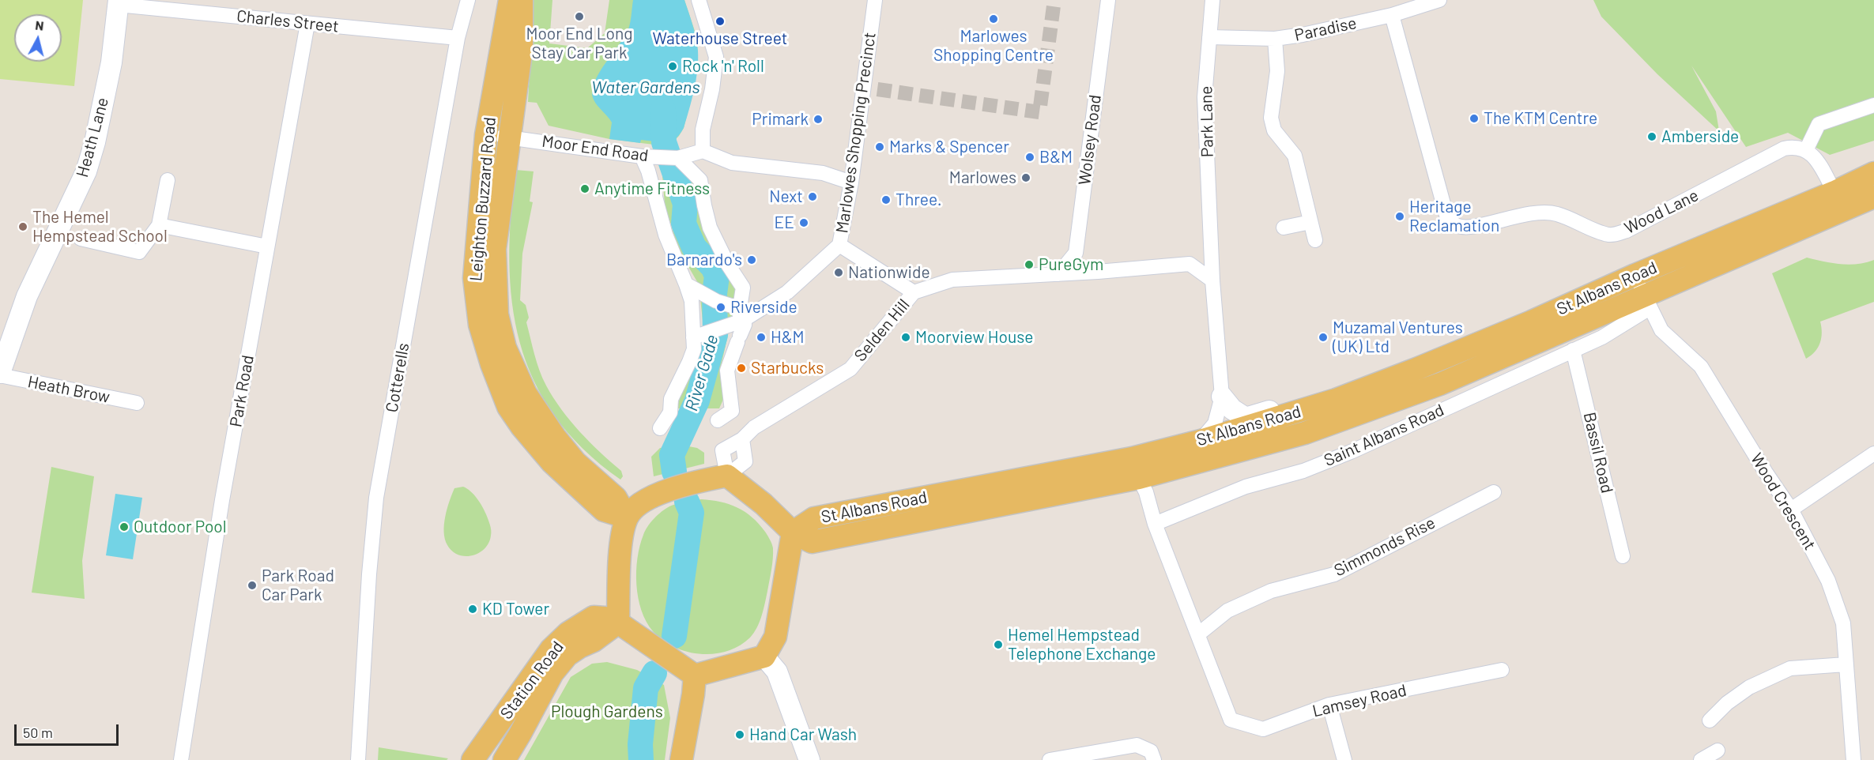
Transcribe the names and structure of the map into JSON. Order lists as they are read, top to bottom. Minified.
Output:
{"streets":{"main road":["Leighton Buzzard Road","St Albans Road","Station Road"],"street":["Charles Street","Paradise","Park Lane","Marlowes Shopping Precinct","Heath Lane","Wolsey Road","Moor End Road","Wood Lane","Selden Hill","Cotterells","Heath Brow","Park Road","Saint Albans Road","Bassil Road","Wood Crescent","Simmonds Rise","Lamsey Road"]},"crossings":[["Charles Street","Heath Lane"],["Charles Street","Cotterells"],["Charles Street","Park Road"],["Paradise","Park Lane"],["Paradise","Wood Lane"],["Park Lane","St Albans Road"],["Heath Lane","Heath Brow"],["Moor End Road","Leighton Buzzard Road"],["St Albans Road","Saint Albans Road"],["St Albans Road","Wood Crescent"],["Saint Albans Road","Bassil Road"],["Saint Albans Road","Wood Crescent"],["Saint Albans Road","Lamsey Road"],["Simmonds Rise","Lamsey Road"]],"water":["Water Gardens","River Gade"],"parks":["Plough Gardens"],"places":["Moor End Long Stay Car Park","Marlowes Shopping Centre","Waterhouse Street","Rock 'n' Roll","The KTM Centre","Primark","Amberside","Marks & Spencer","B&M","Marlowes","Anytime Fitness","Next","Three.","Heritage Reclamation","EE","The Hemel Hempstead School","Barnardo's","PureGym","Nationwide","Riverside","H&M","Moorview House","Muzamal Ventures (UK) Ltd","Starbucks","Outdoor Pool","Park Road Car Park","KD Tower","Hemel Hempstead Telephone Exchange","Hand Car Wash"],"scale_bar":"50 m","north":"top"}
